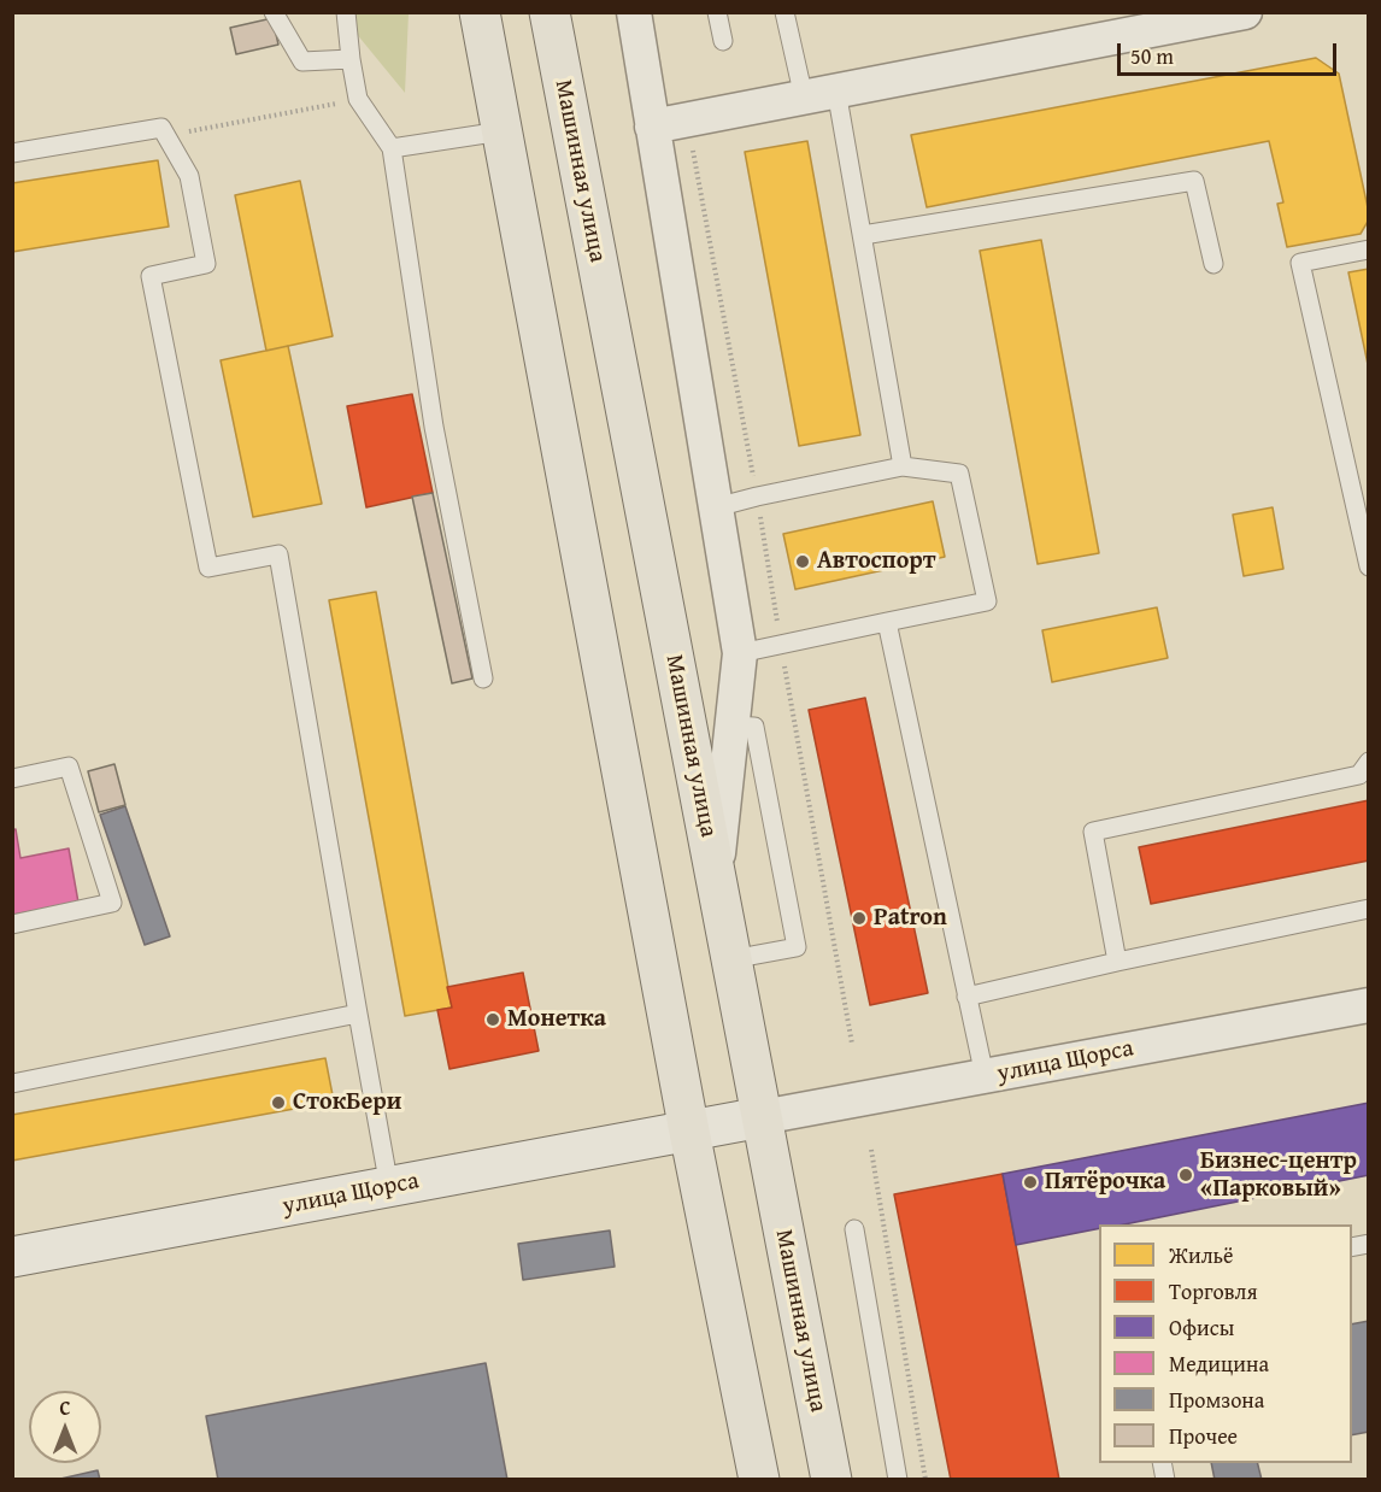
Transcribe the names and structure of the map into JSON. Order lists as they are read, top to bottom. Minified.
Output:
{"streets":{"main road":["Машинная улица","улица Щорса"]},"crossings":[["Машинная улица","улица Щорса"]],"places":["Автоспорт","Patron","Монетка","СтокБери","Бизнес-центр «Парковый»","Пятёрочка"],"legend":["Жильё","Торговля","Офисы","Медицина","Промзона","Прочее"],"scale_bar":"50 m","north":"top"}
